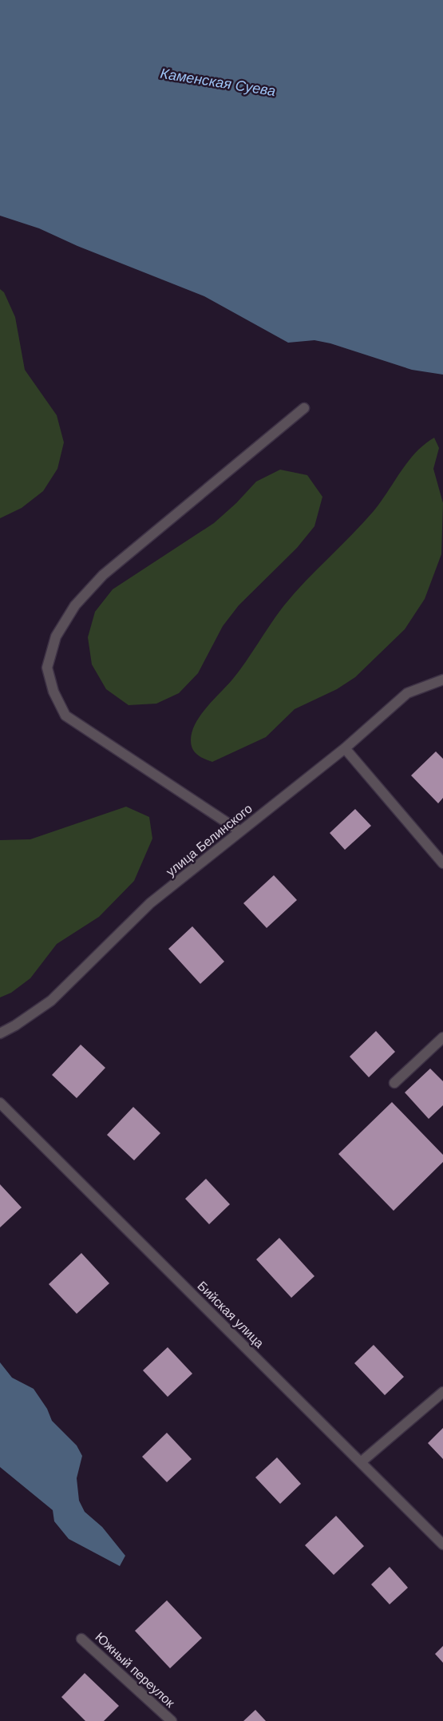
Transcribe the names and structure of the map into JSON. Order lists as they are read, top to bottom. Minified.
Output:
{"streets":{"street":["улица Белинского","Бийская улица","Южный переулок"]},"water":["Каменская Суева"]}
